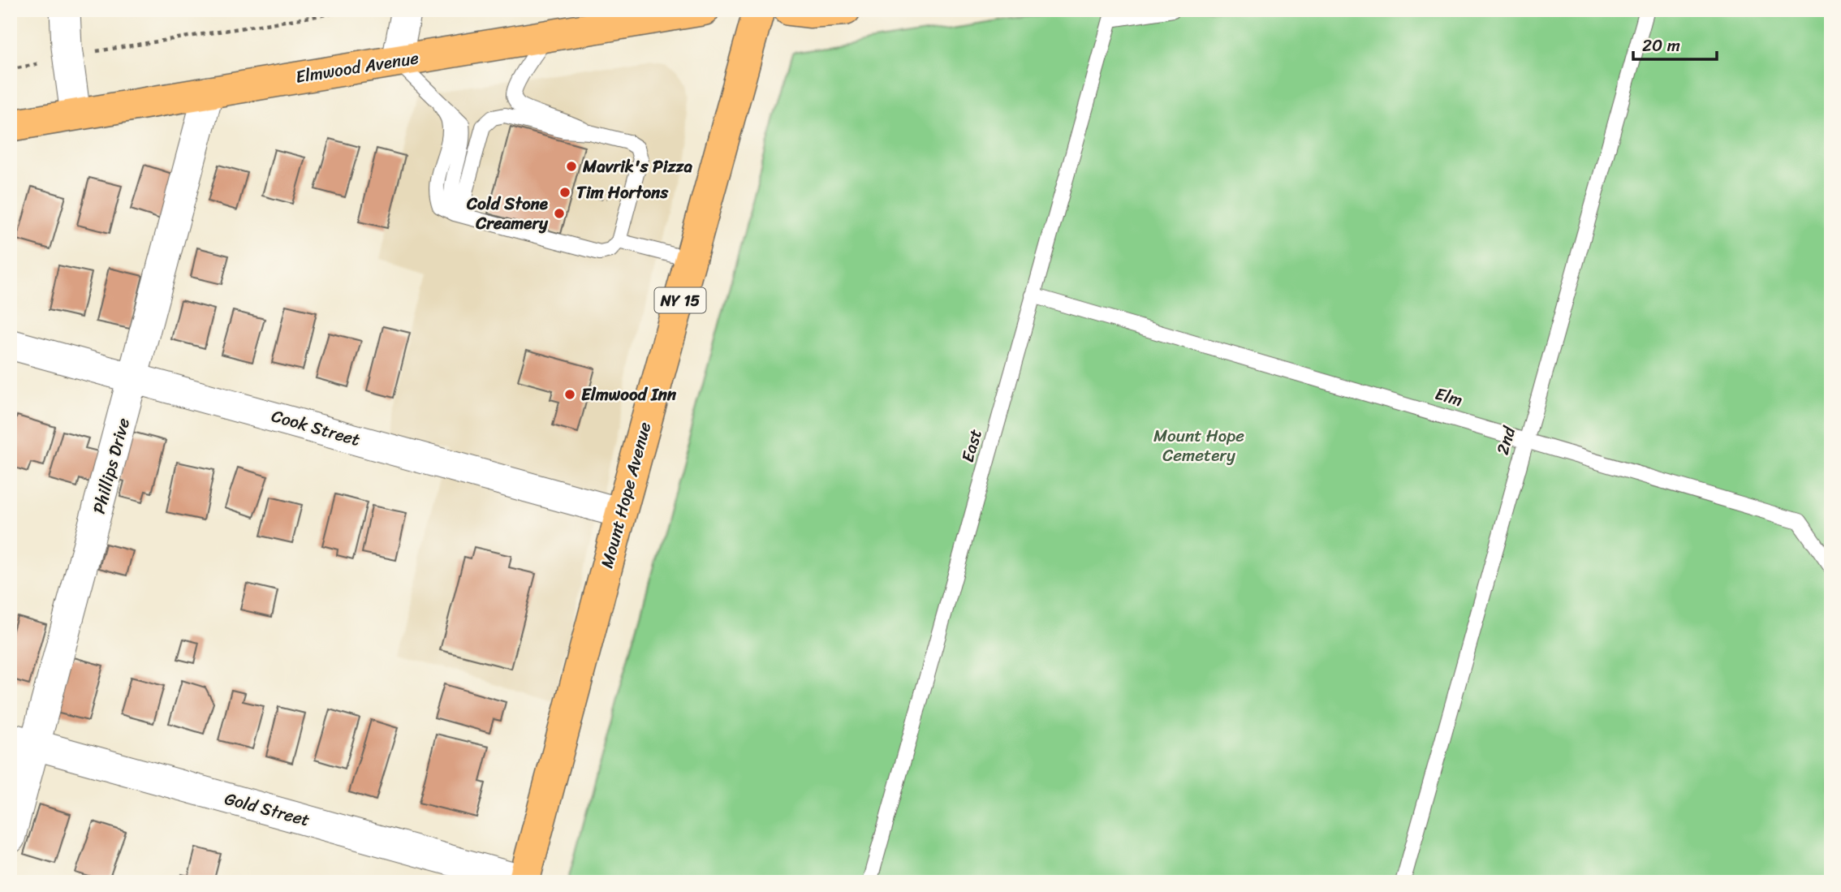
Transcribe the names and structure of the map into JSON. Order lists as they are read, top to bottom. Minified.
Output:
{"streets":{"main road":["Elmwood Avenue","NY 15","Mount Hope Avenue"],"street":["Cook Street","Phillips Drive","Gold Street"],"lane":["Elm","2nd","East"]},"crossings":[["Elmwood Avenue","Phillips Drive"],["Elm","2nd"],["Elm","East"],["Cook Street","Phillips Drive"],["Cook Street","Mount Hope Avenue"],["Phillips Drive","Gold Street"],["Mount Hope Avenue","Gold Street"]],"parks":["Mount Hope Cemetery"],"places":["Mavrik's Pizza","Tim Hortons","Cold Stone Creamery","Elmwood Inn"],"scale_bar":"20 m"}
